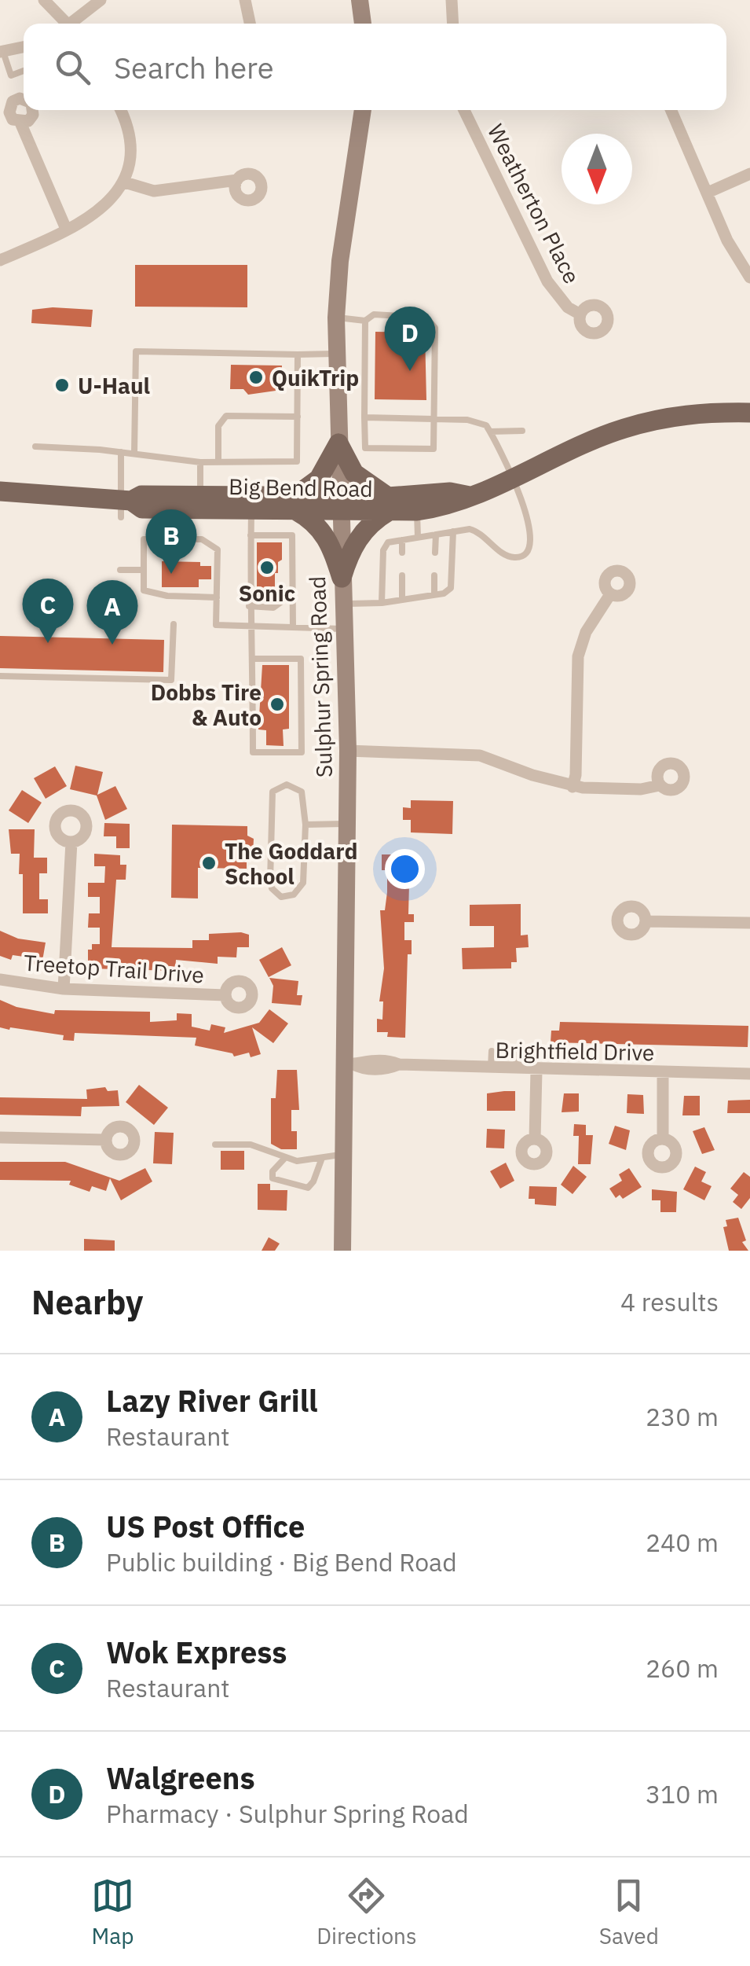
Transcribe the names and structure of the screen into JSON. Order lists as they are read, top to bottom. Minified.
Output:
{"streets":{"main road":["Big Bend Road","Sulphur Spring Road"],"street":["Weatherton Place","Treetop Trail Drive","Brightfield Drive"]},"crossings":[["Big Bend Road","Sulphur Spring Road"],["Sulphur Spring Road","Brightfield Drive"]],"places":["QuikTrip","U-Haul","Sonic","Dobbs Tire & Auto","The Goddard School"],"north":"bottom","page":{"search":"Search here","pins":["D","B","C","A"],"heading":["Nearby","4 results"],"list":[{"mark":"A","name":"Lazy River Grill","note":"Restaurant","value":"230 m"},{"mark":"B","name":"US Post Office","note":"Public building · Big Bend Road","value":"240 m"},{"mark":"C","name":"Wok Express","note":"Restaurant","value":"260 m"},{"mark":"D","name":"Walgreens","note":"Pharmacy · Sulphur Spring Road","value":"310 m"}],"nav":["Map","Directions","Saved"]}}
